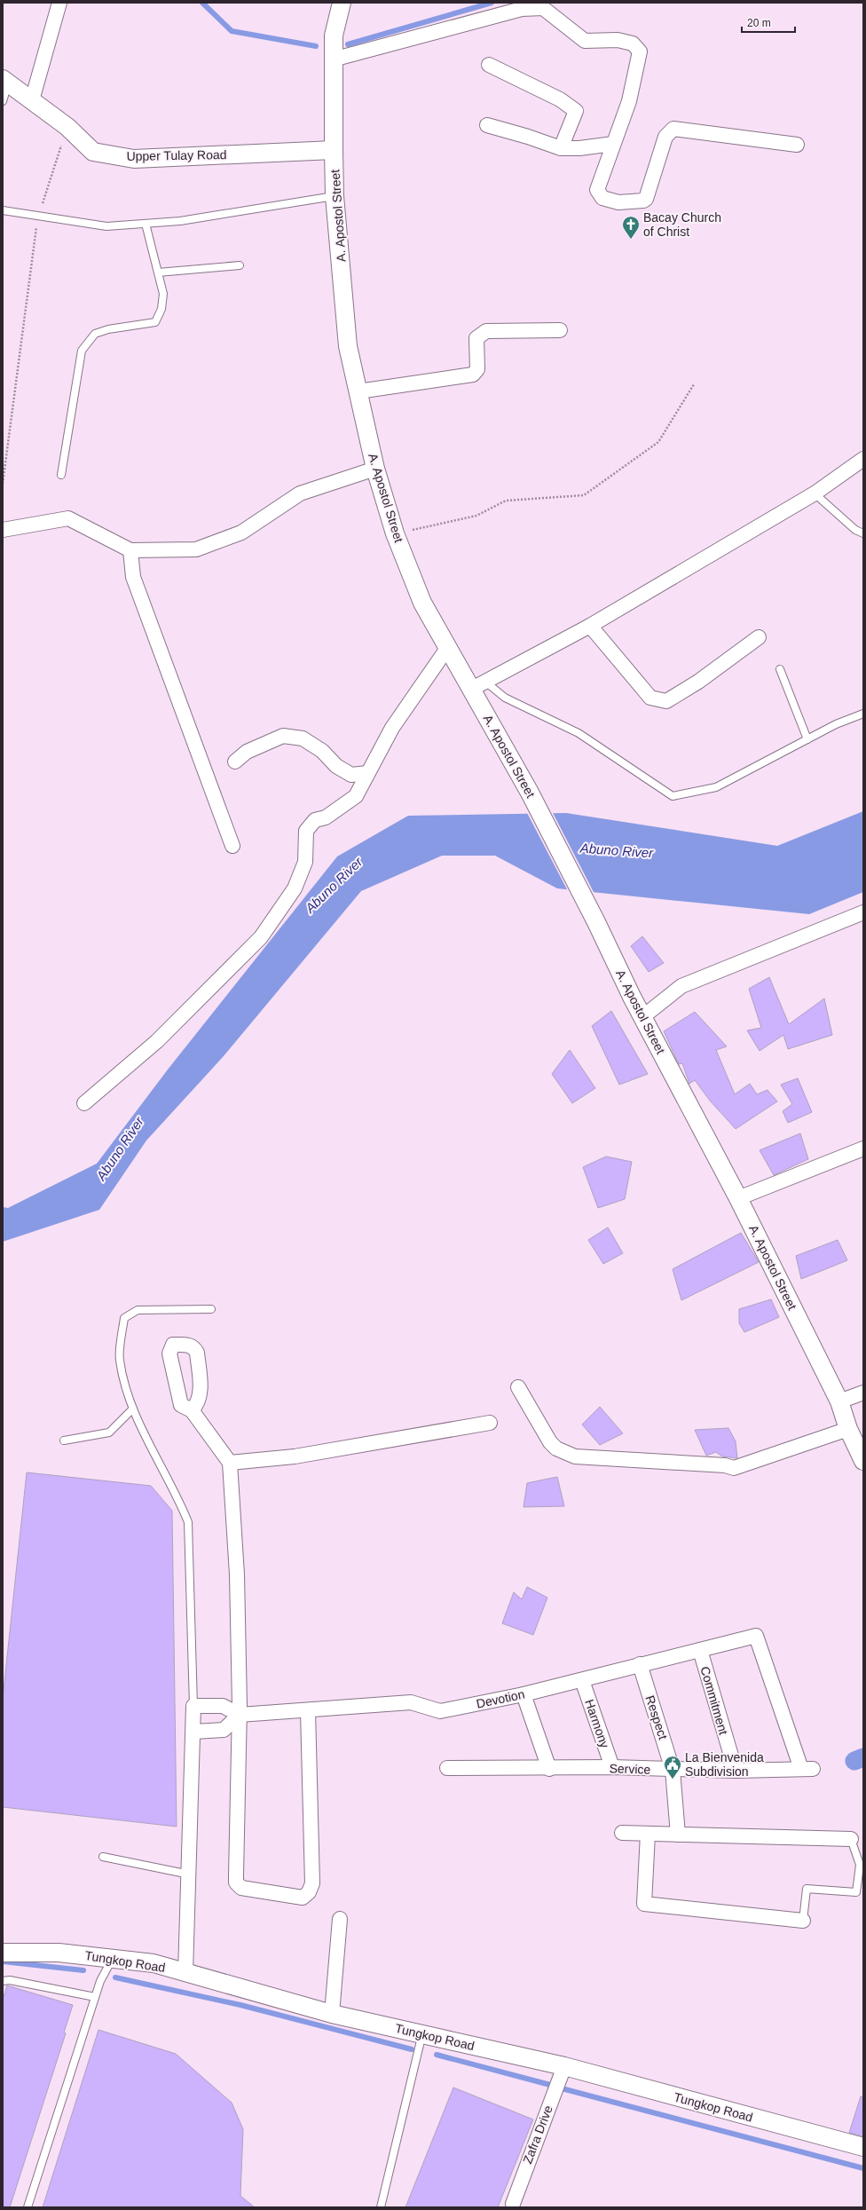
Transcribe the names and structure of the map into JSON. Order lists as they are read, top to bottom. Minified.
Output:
{"streets":{"street":["Upper Tulay Road","A. Apostol Street","Devotion","Commitment","Respect","Harmony","Service","Tungkop Road","Zafra Drive"]},"crossings":[["Upper Tulay Road","A. Apostol Street"],["Devotion","Commitment"],["Devotion","Respect"],["Devotion","Harmony"],["Devotion","Service"],["Commitment","Service"],["Respect","Service"],["Harmony","Service"],["Tungkop Road","Zafra Drive"]],"water":["Abuno River"],"places":{"church":["Bacay Church of Christ"],"public building":["La Bienvenida Subdivision"]},"scale_bar":"20 m"}
